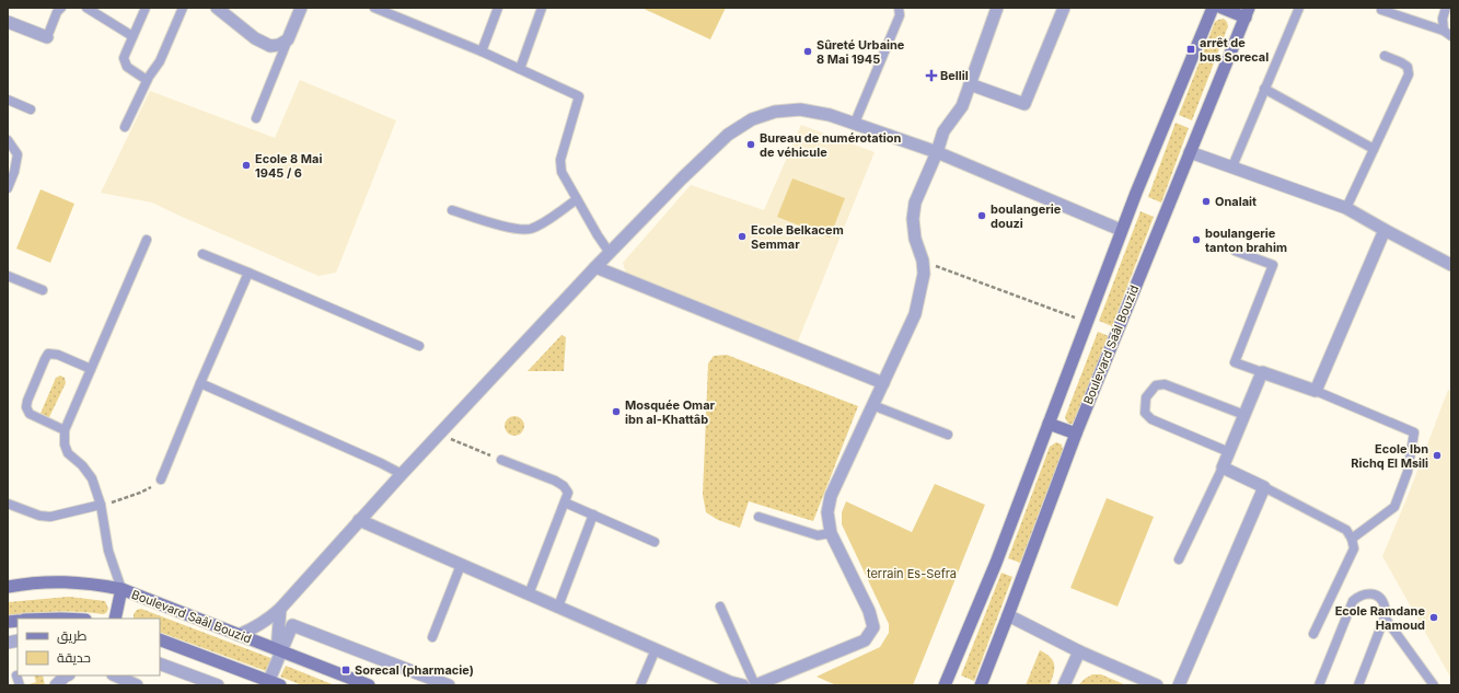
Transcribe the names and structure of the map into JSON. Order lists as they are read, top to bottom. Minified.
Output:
{"streets":{"main road":["Boulevard Saâl Bouzid"]},"parks":["terrain Es-Sefra"],"places":{"transit":["arrêt de bus Sorecal","Sorecal (pharmacie)"],"other":["Sûreté Urbaine 8 Mai 1945","Bureau de numérotation de véhicule","Ecole 8 Mai 1945 / 6","Onalait","boulangerie douzi","Ecole Belkacem Semmar","boulangerie tanton brahim","Mosquée Omar ibn al-Khattâb","Ecole Ibn Richq El Msili","Ecole Ramdane Hamoud"],"health":["Bellil"]},"legend":["طريق","حديقة"]}
